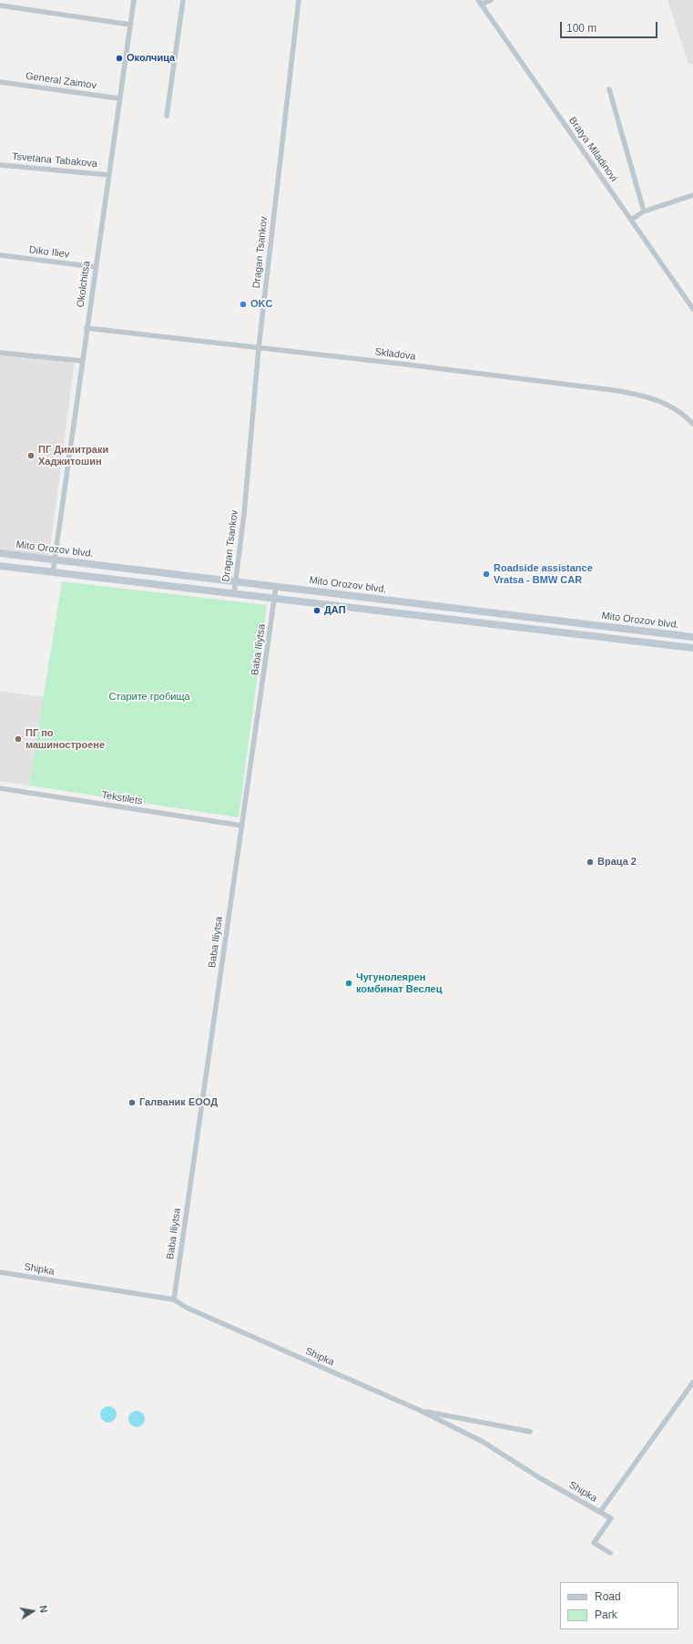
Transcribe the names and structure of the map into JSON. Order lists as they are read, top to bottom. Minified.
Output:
{"streets":{"main road":["Mito Orozov blvd."],"street":["General Zaimov","Bratya Miladinovi","Tsvetana Tabakova","Diko Iliev","Dragan Tsankov","Okolchitsa","Skladova","Baba Iliytsa","Tekstilets","Shipka"]},"crossings":[["General Zaimov","Okolchitsa"],["Tsvetana Tabakova","Okolchitsa"],["Diko Iliev","Okolchitsa"],["Dragan Tsankov","Skladova"],["Dragan Tsankov","Mito Orozov blvd."],["Okolchitsa","Skladova"],["Okolchitsa","Mito Orozov blvd."],["Mito Orozov blvd.","Baba Iliytsa"],["Baba Iliytsa","Tekstilets"],["Baba Iliytsa","Shipka"]],"parks":["Старите гробища"],"places":["Околчица","OKC","ПГ Димитраки Хаджитошин","Roadside assistance Vratsa - BMW CAR","ДАП","ПГ по машиностроене","Враца 2","Чугунолеярен комбинат Веслец","Галваник ЕООД"],"legend":["Road","Park"],"scale_bar":"100 m","north":"right"}
